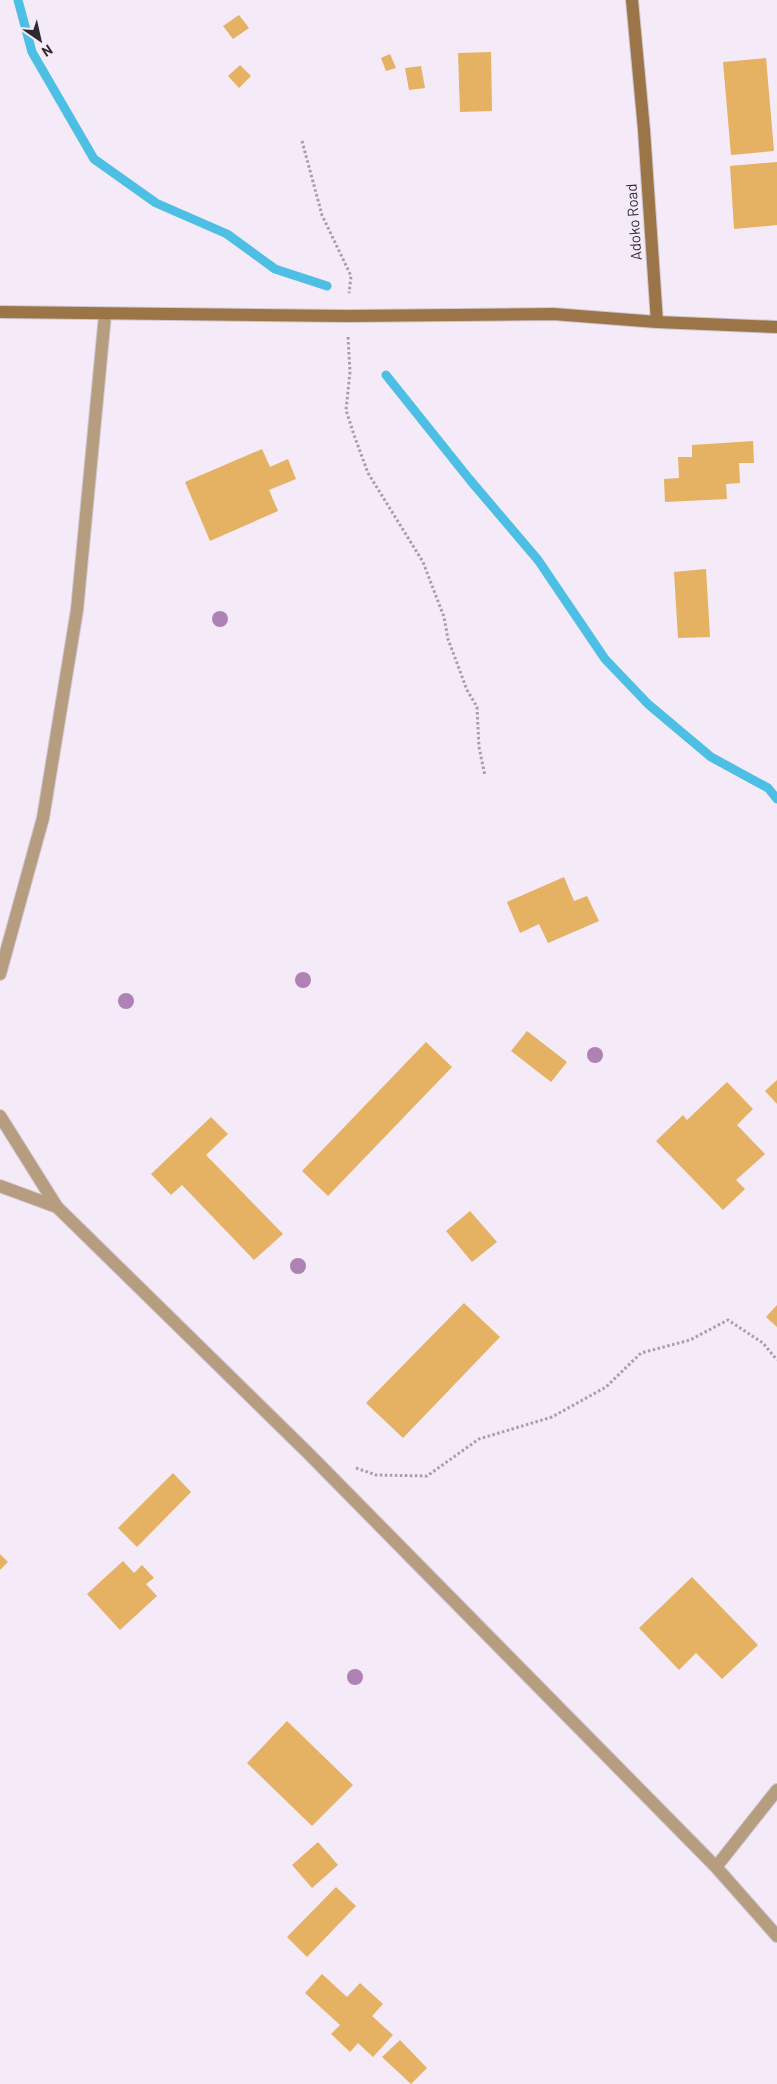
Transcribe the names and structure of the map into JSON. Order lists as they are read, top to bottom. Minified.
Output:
{"streets":{"street":["Adoko Road"]},"north":"bottom right"}
